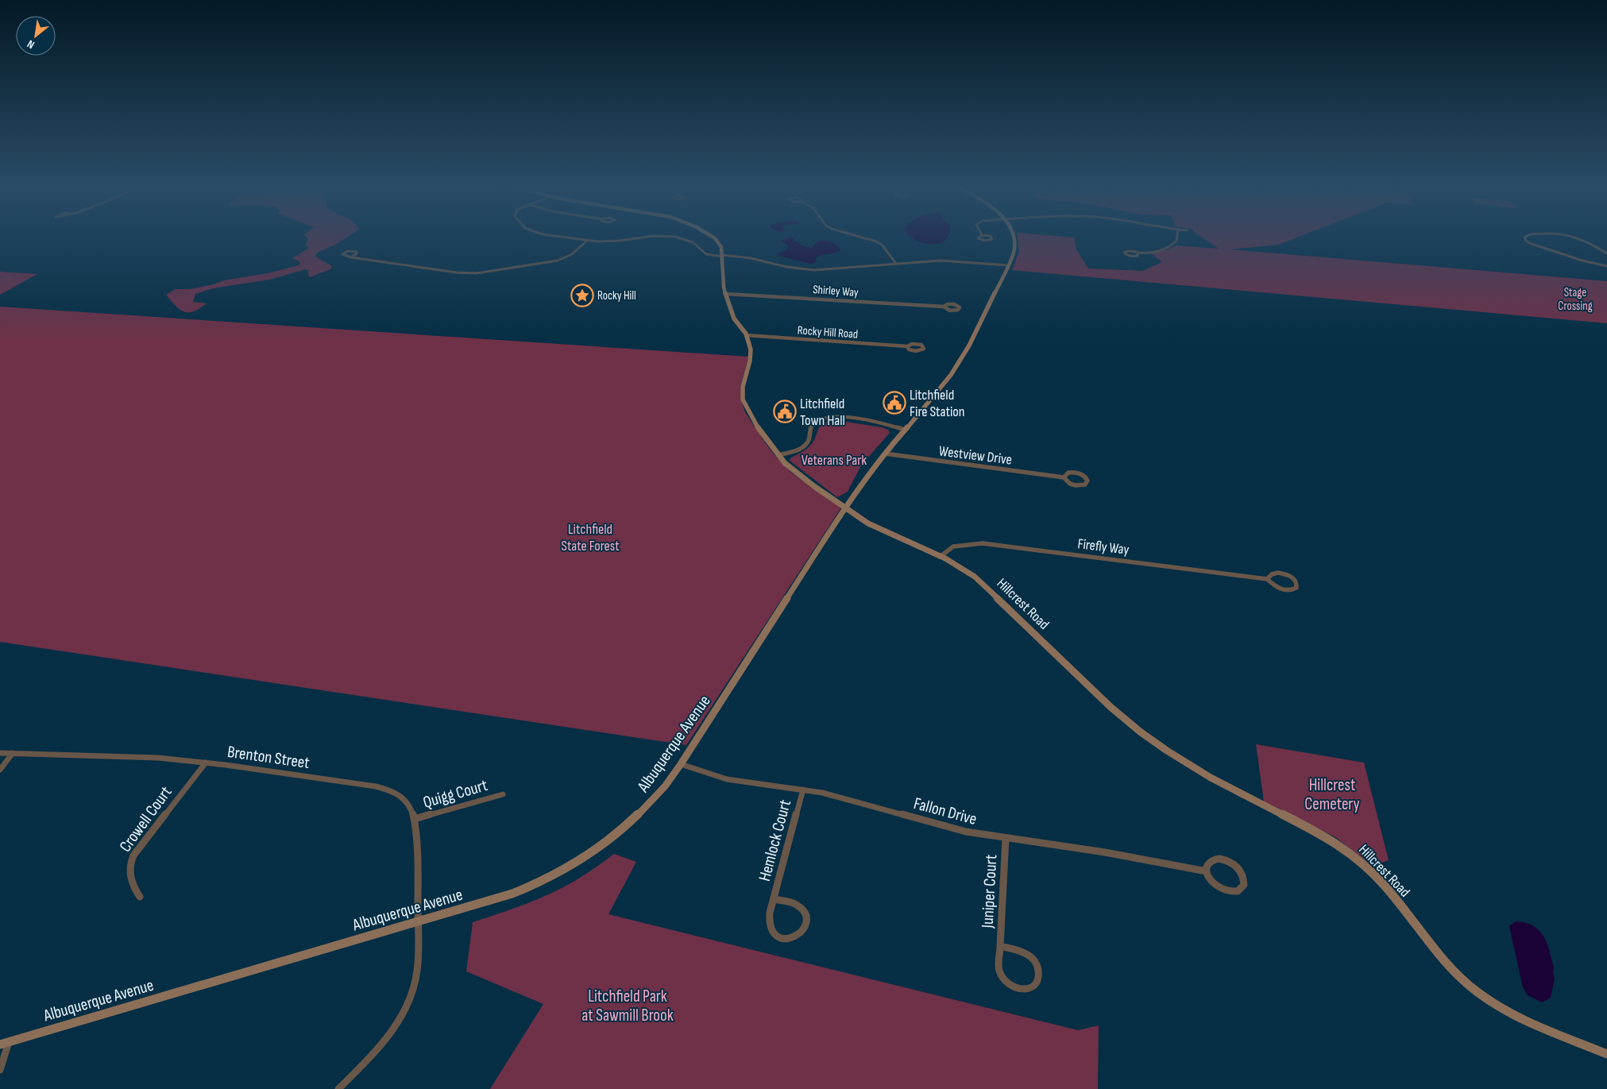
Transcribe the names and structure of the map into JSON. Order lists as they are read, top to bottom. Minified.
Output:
{"streets":{"street":["Shirley Way","Rocky Hill Road","Westview Drive","Firefly Way","Hillcrest Road","Albuquerque Avenue","Brenton Street","Quigg Court","Fallon Drive","Crowell Court","Hemlock Court","Juniper Court"]},"crossings":[["Shirley Way","Hillcrest Road"],["Rocky Hill Road","Hillcrest Road"],["Westview Drive","Albuquerque Avenue"],["Firefly Way","Hillcrest Road"],["Hillcrest Road","Albuquerque Avenue"],["Albuquerque Avenue","Brenton Street"],["Albuquerque Avenue","Fallon Drive"],["Brenton Street","Quigg Court"],["Brenton Street","Crowell Court"],["Fallon Drive","Hemlock Court"],["Fallon Drive","Juniper Court"]],"parks":["Stage Crossing","Veterans Park","Litchfield State Forest","Hillcrest Cemetery","Litchfield Park at Sawmill Brook"],"places":{"place":["Rocky Hill"],"public building":["Litchfield Fire Station","Litchfield Town Hall"]},"north":"bottom left"}
